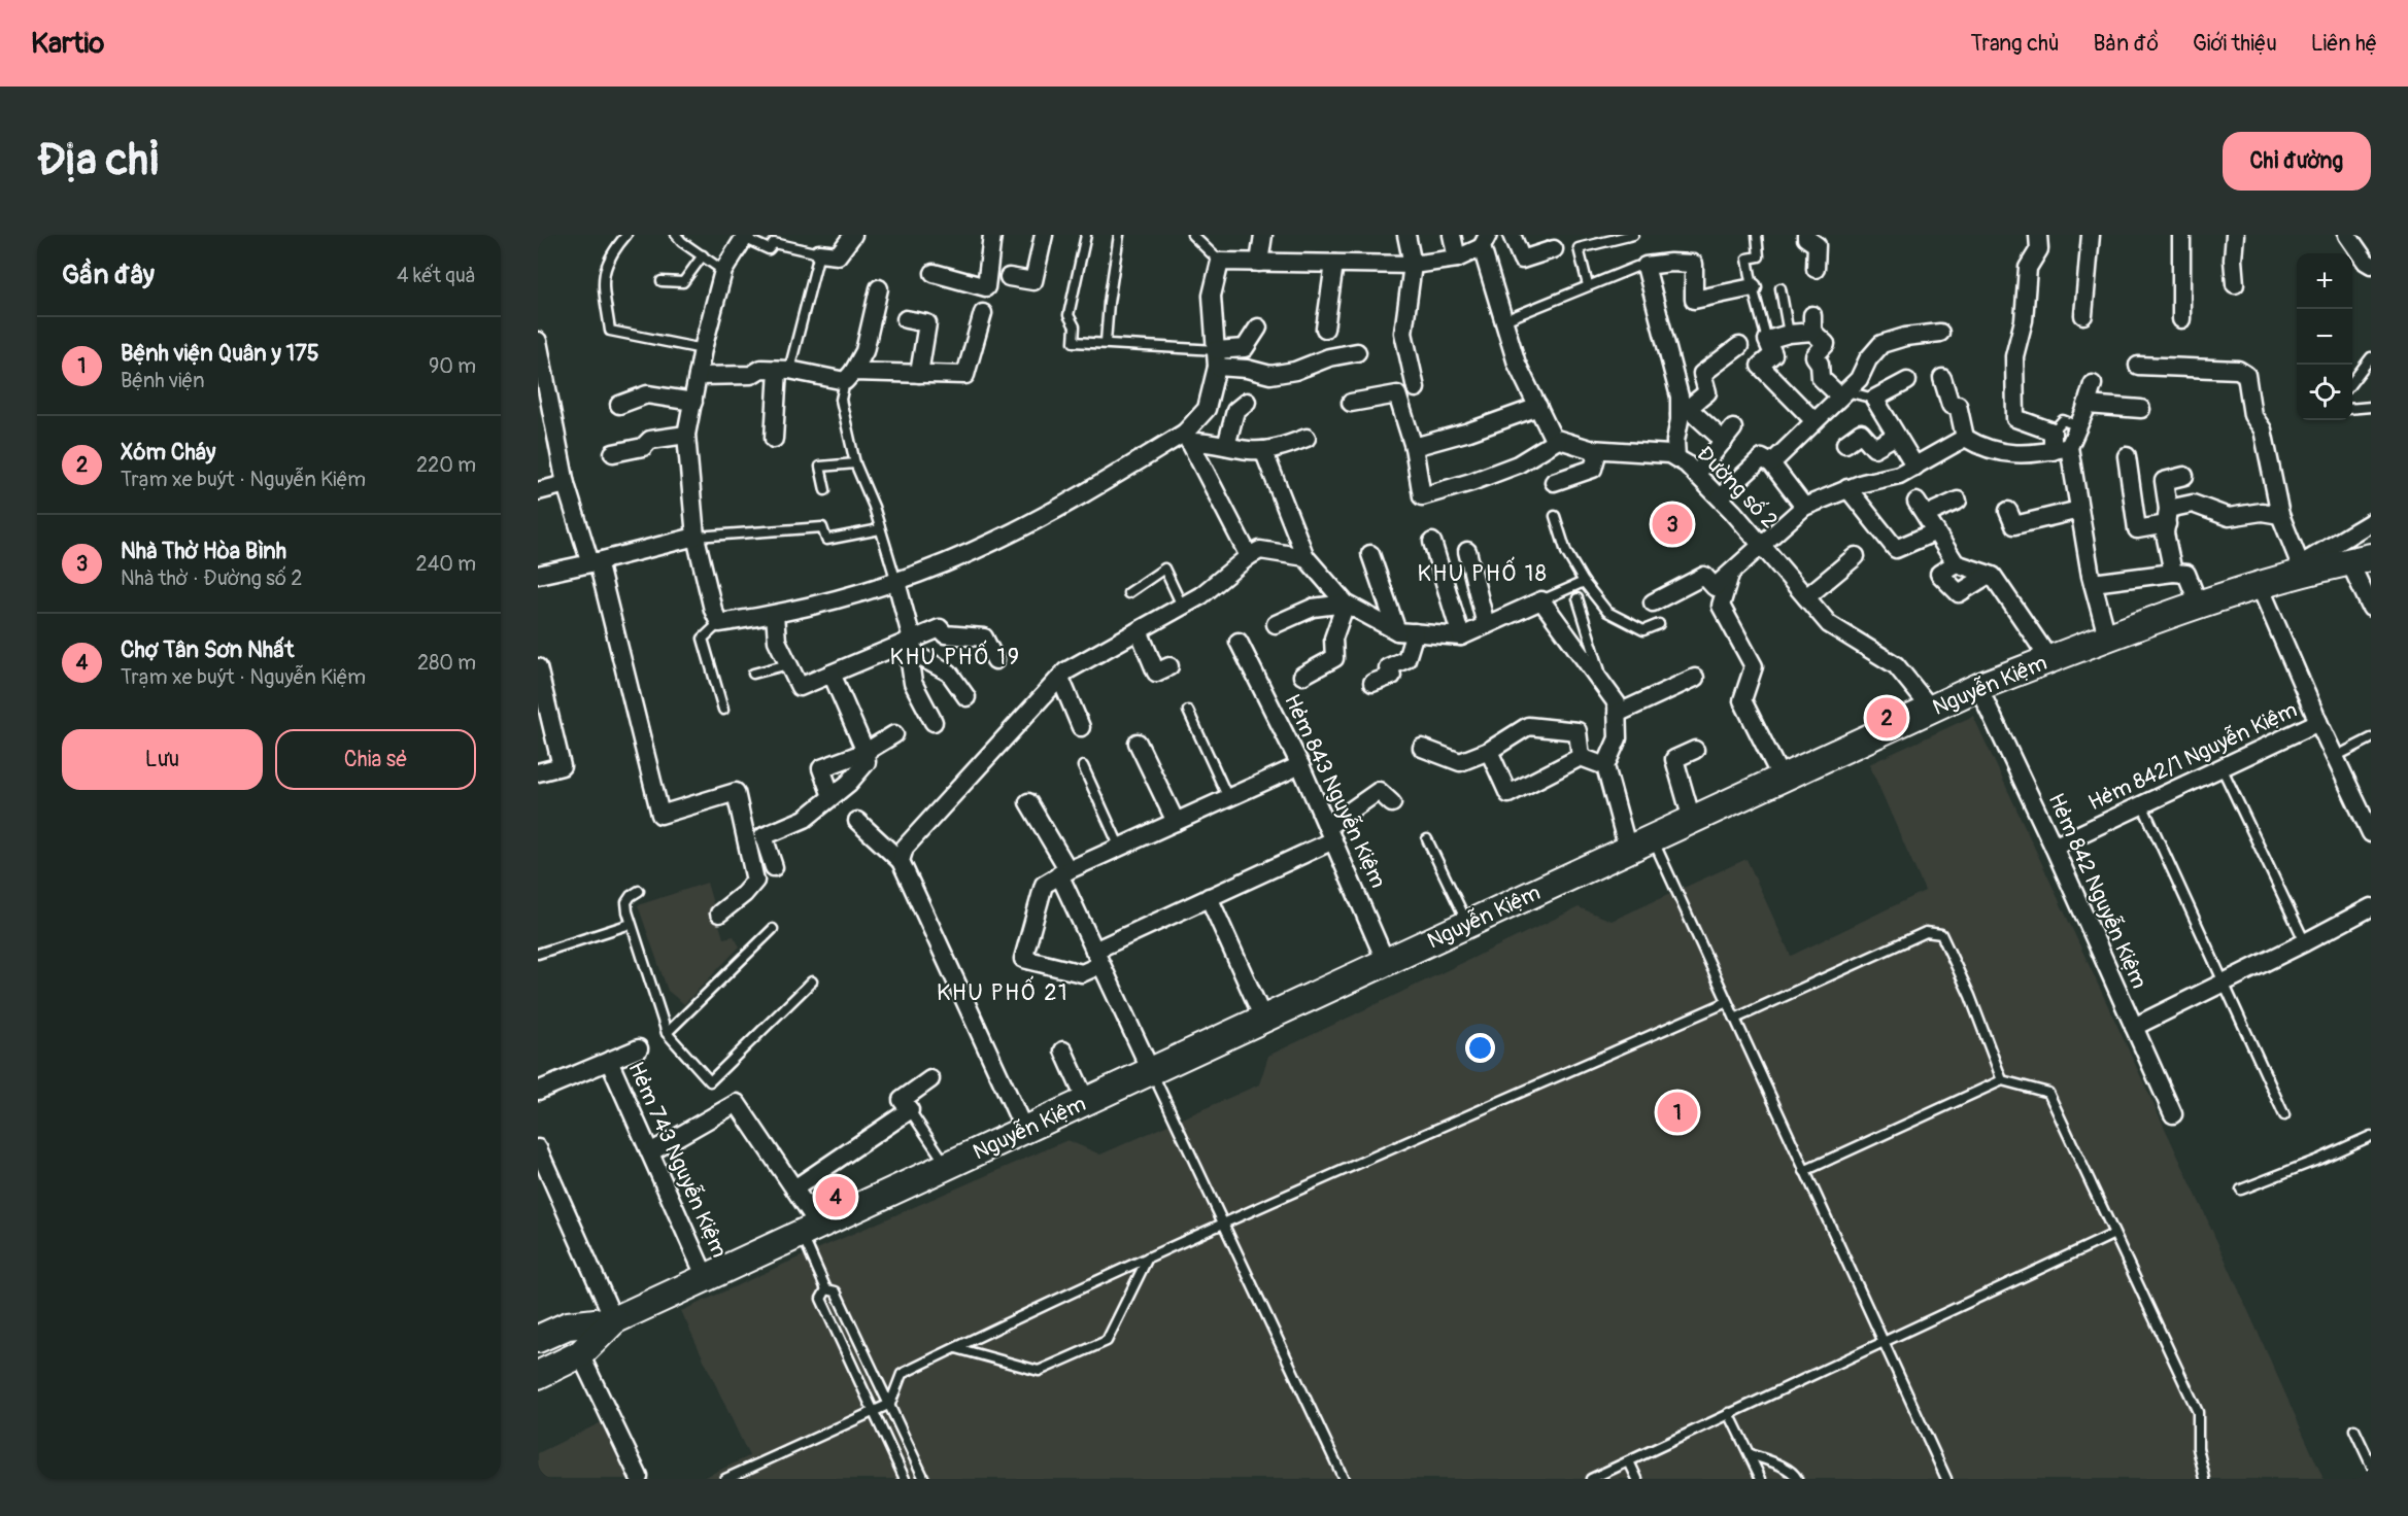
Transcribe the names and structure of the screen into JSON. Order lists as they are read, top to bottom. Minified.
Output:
{"streets":{"main road":["Nguyễn Kiệm"],"street":["Đường số 2","Hẻm 842/1 Nguyễn Kiệm","Hẻm 843 Nguyễn Kiệm","Hẻm 842 Nguyễn Kiệm","Hẻm 743 Nguyễn Kiệm"]},"crossings":[["Đường số 2","Nguyễn Kiệm"],["Nguyễn Kiệm","Hẻm 843 Nguyễn Kiệm"],["Nguyễn Kiệm","Hẻm 842 Nguyễn Kiệm"],["Nguyễn Kiệm","Hẻm 743 Nguyễn Kiệm"],["Hẻm 842/1 Nguyễn Kiệm","Hẻm 842 Nguyễn Kiệm"]],"districts":["KHU PHỐ 18","KHU PHỐ 19","KHU PHỐ 21"],"page":{"header":"Kartio","nav":["Trang chủ","Bản đồ","Giới thiệu","Liên hệ"],"buttons":["Chỉ đường",["Lưu","Chia sẻ"]],"title":"Địa chỉ","heading":["Gần đây","4 kết quả"],"map_buttons":["+","−"],"list":[{"mark":"1","name":"Bệnh viện Quân y 175","note":"Bệnh viện","value":"90 m"},{"mark":"2","name":"Xóm Cháy","note":"Trạm xe buýt · Nguyễn Kiệm","value":"220 m"},{"mark":"3","name":"Nhà Thờ Hòa Bình","note":"Nhà thờ · Đường số 2","value":"240 m"},{"mark":"4","name":"Chợ Tân Sơn Nhất","note":"Trạm xe buýt · Nguyễn Kiệm","value":"280 m"}],"pins":["3","2","1","4"]}}
